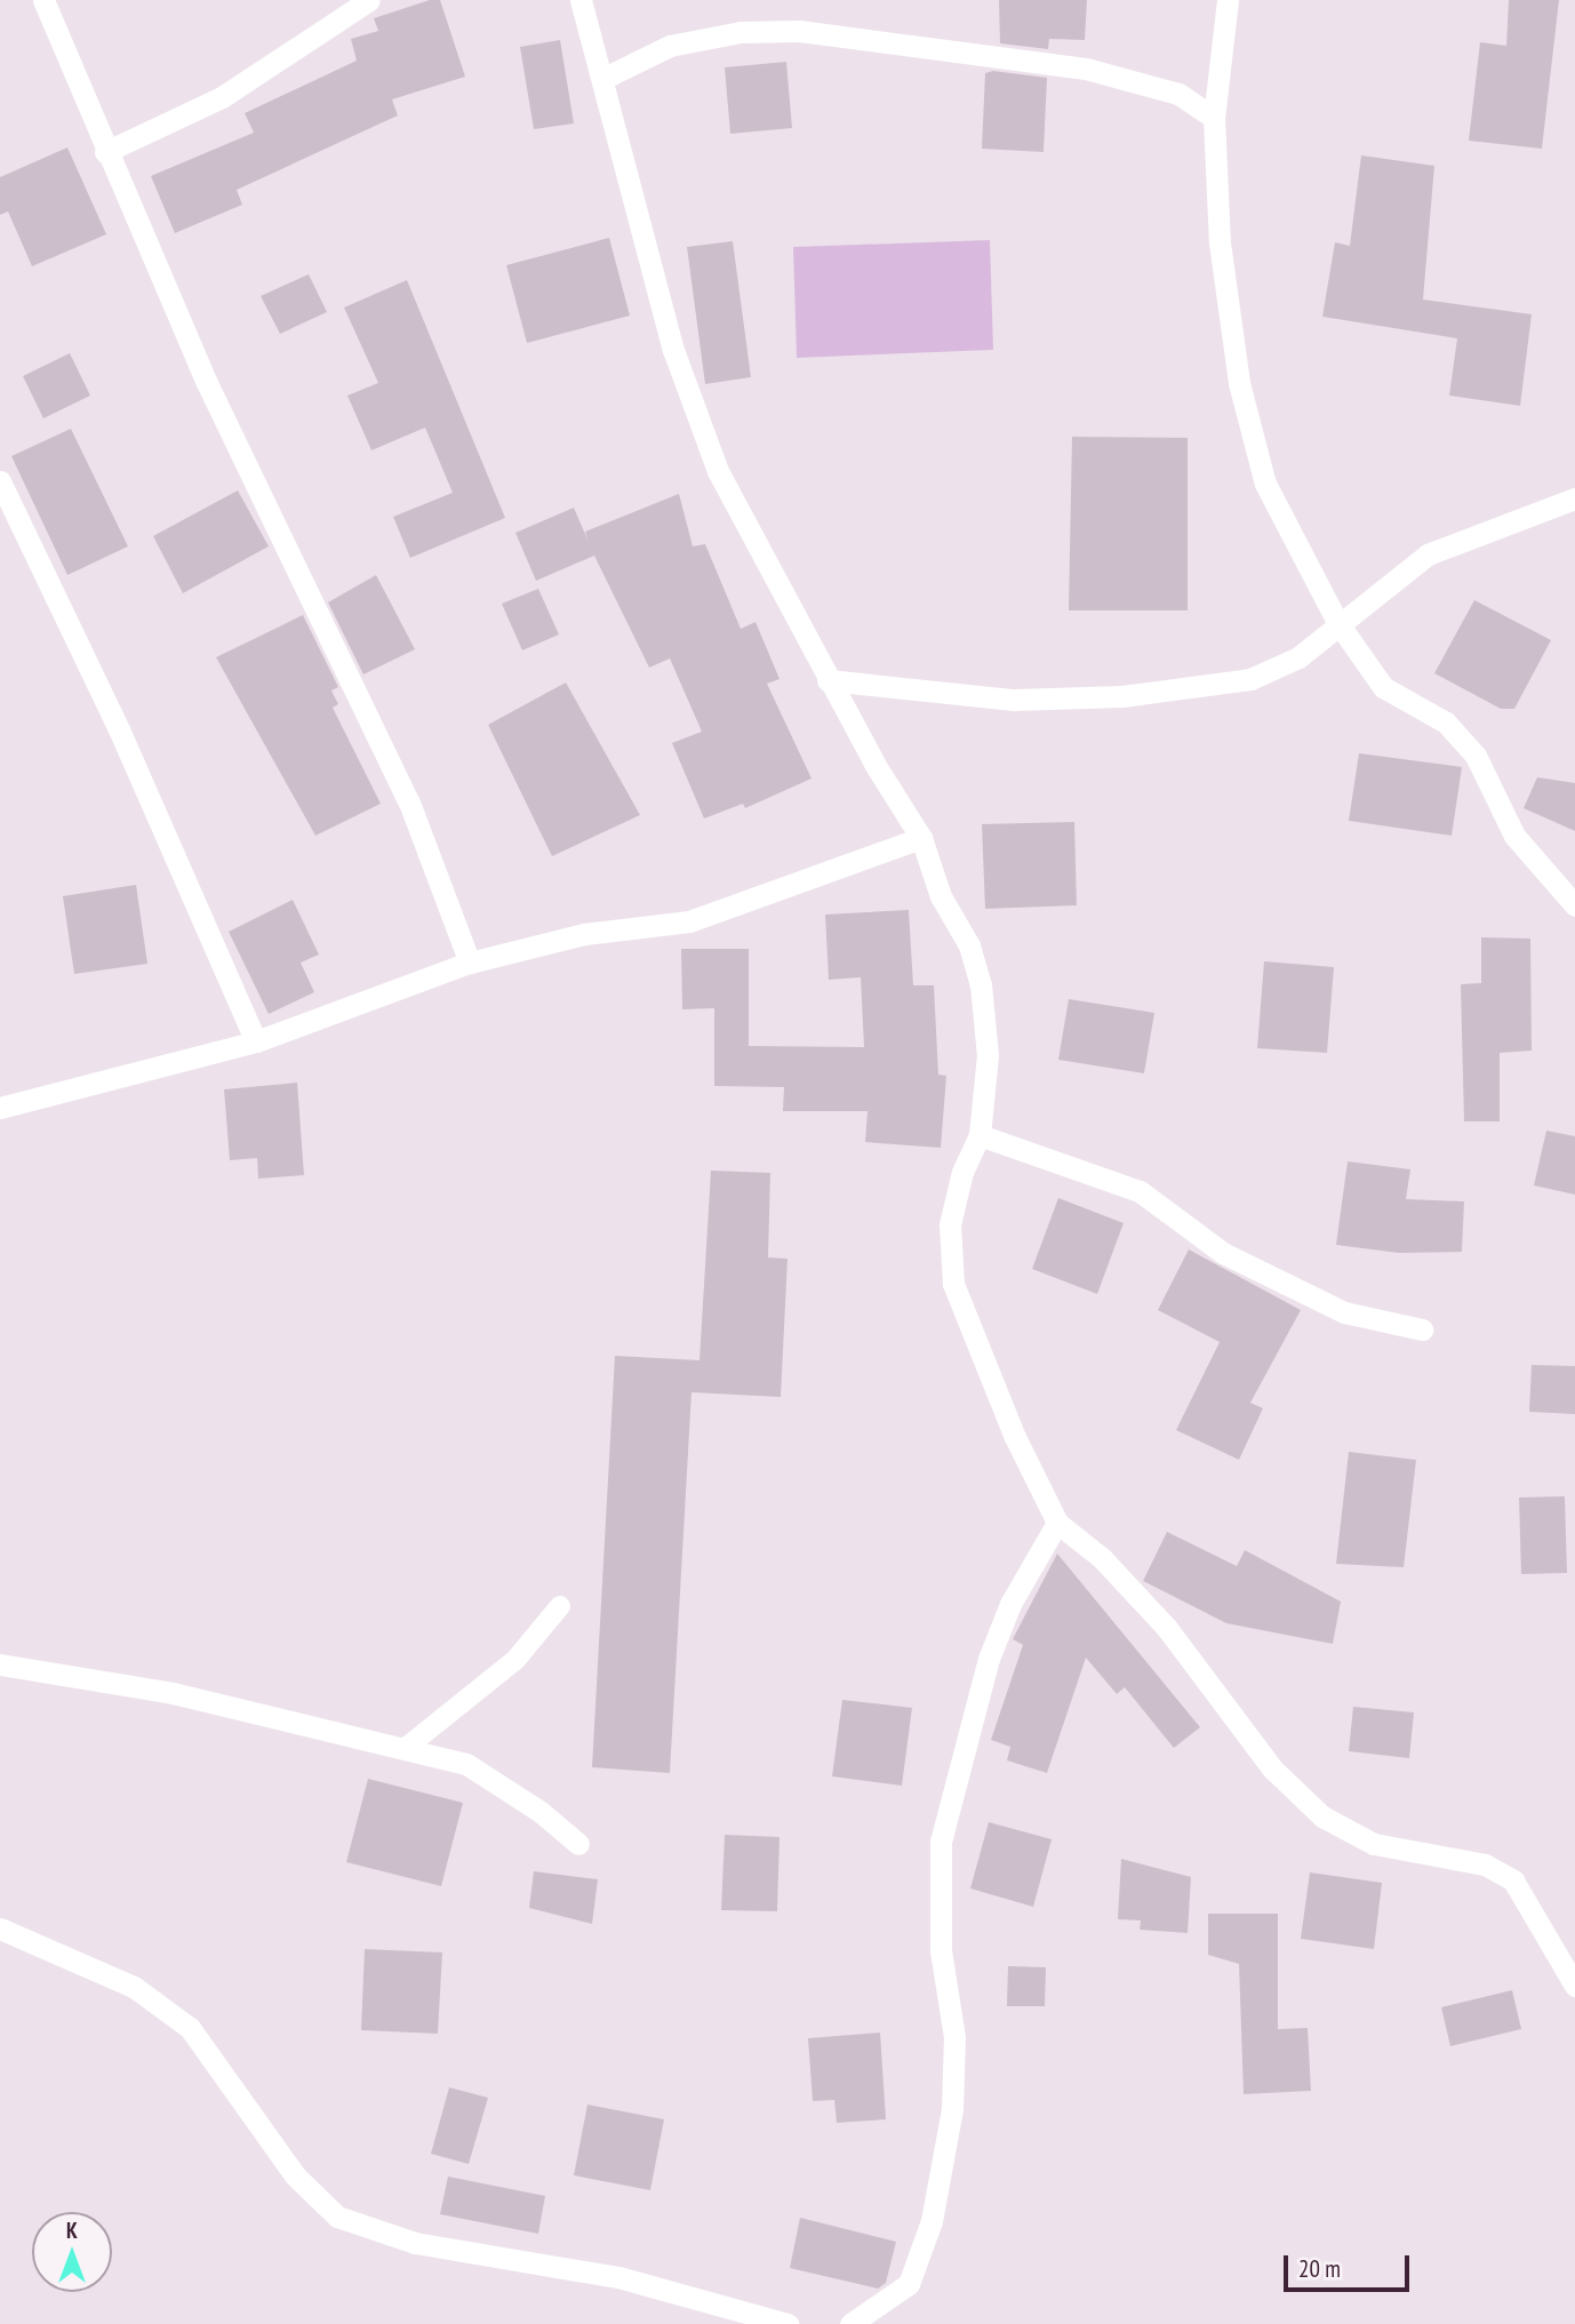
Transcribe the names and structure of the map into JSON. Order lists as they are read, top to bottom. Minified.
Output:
{"scale_bar":"20 m","north":"top"}
